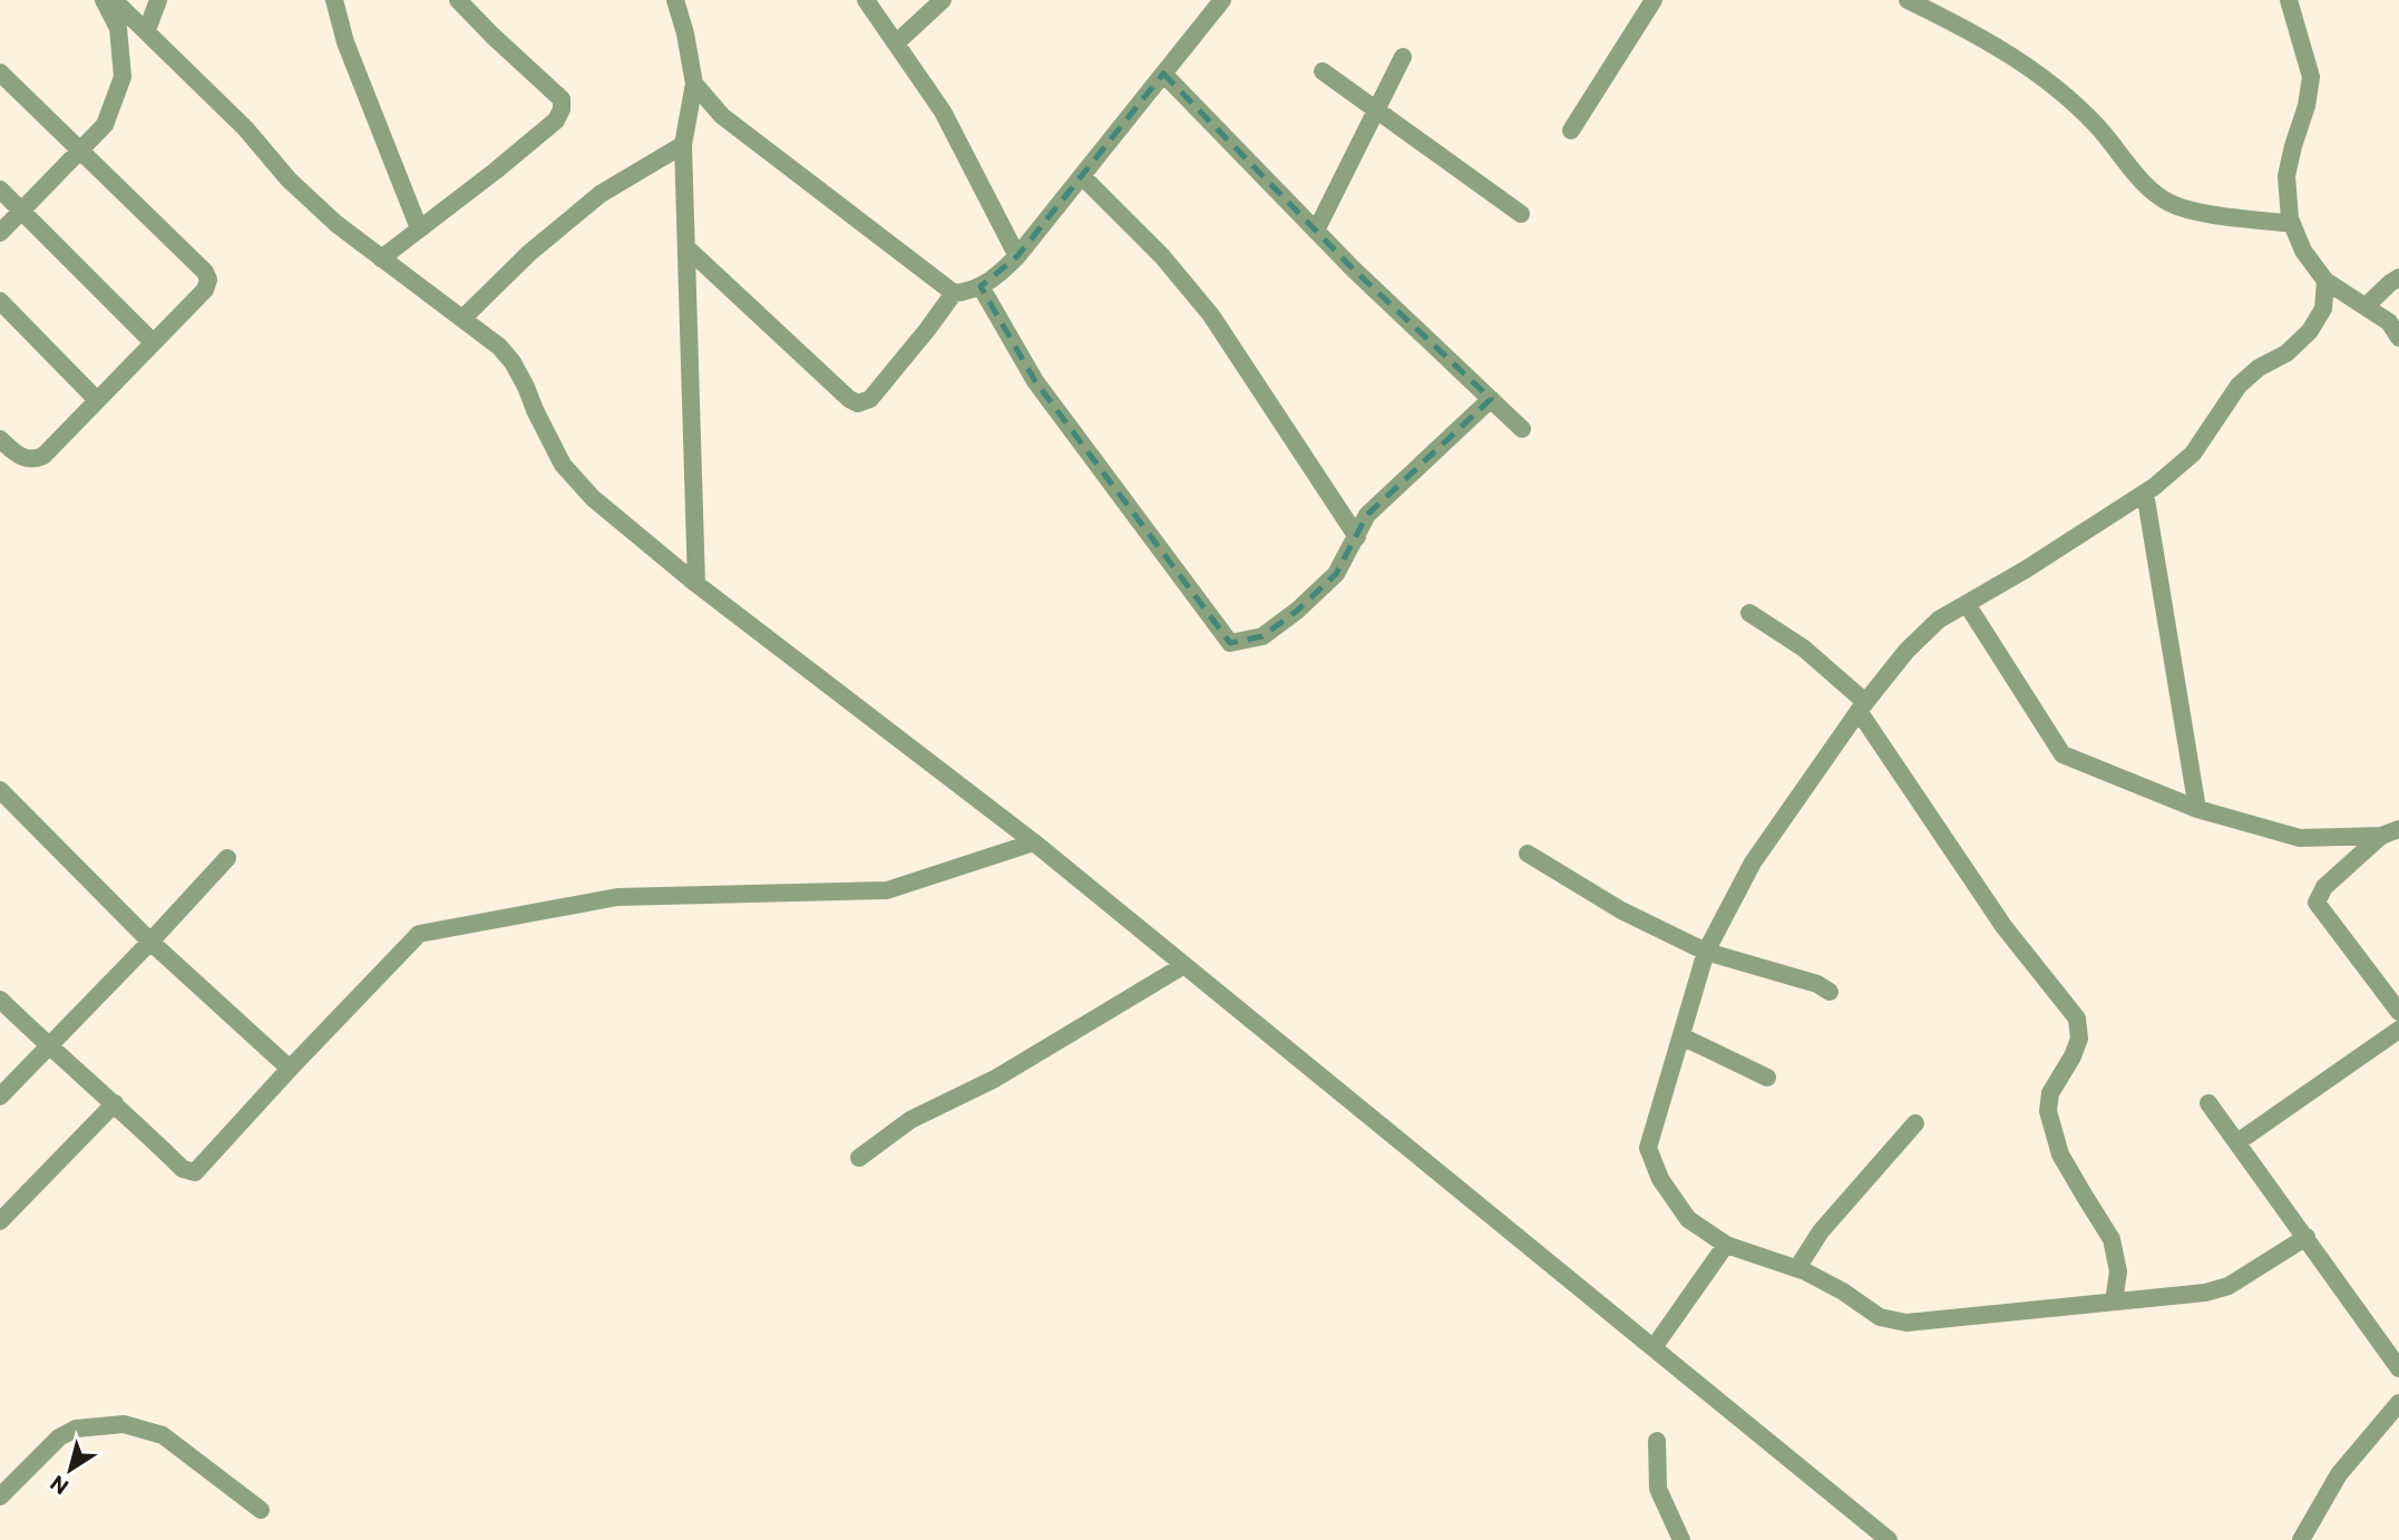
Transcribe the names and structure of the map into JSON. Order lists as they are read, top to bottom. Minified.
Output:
{"north":"bottom left"}
